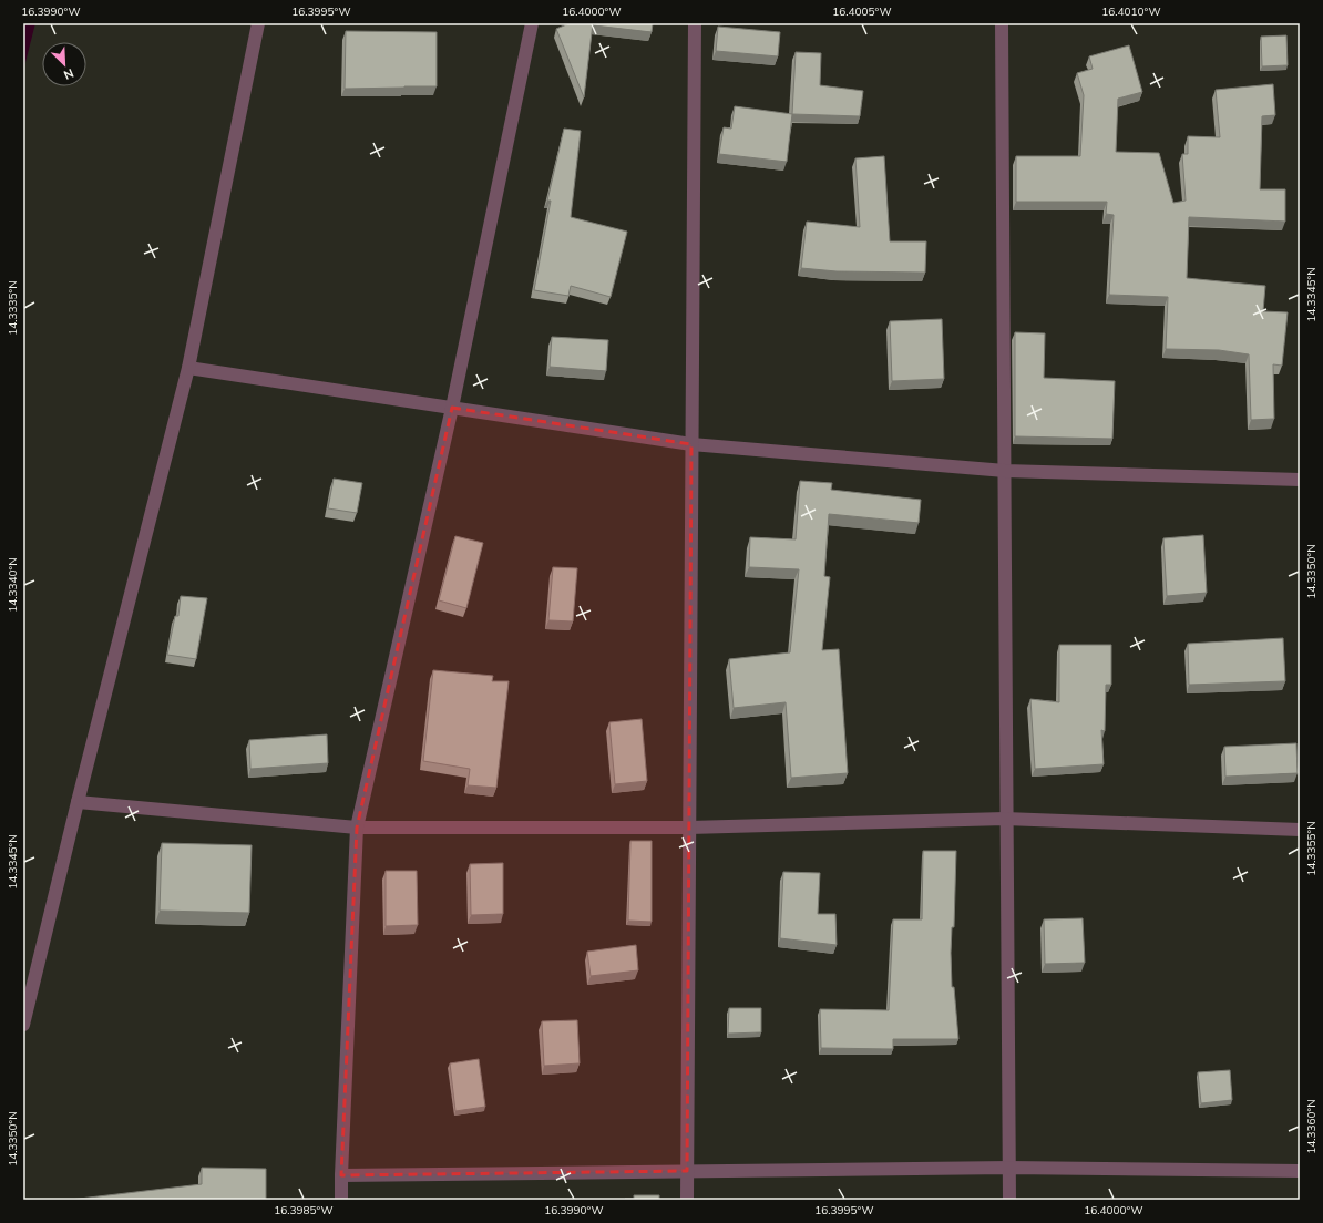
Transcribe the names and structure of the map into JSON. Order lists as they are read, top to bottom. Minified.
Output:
{"north":"bottom right","coordinates":["16.3990°W","16.3995°W","16.4000°W","16.4005°W","16.4010°W","14.3345°N","14.3335°N","14.3350°N","14.3340°N","14.3355°N","14.3360°N","16.3985°W"]}
